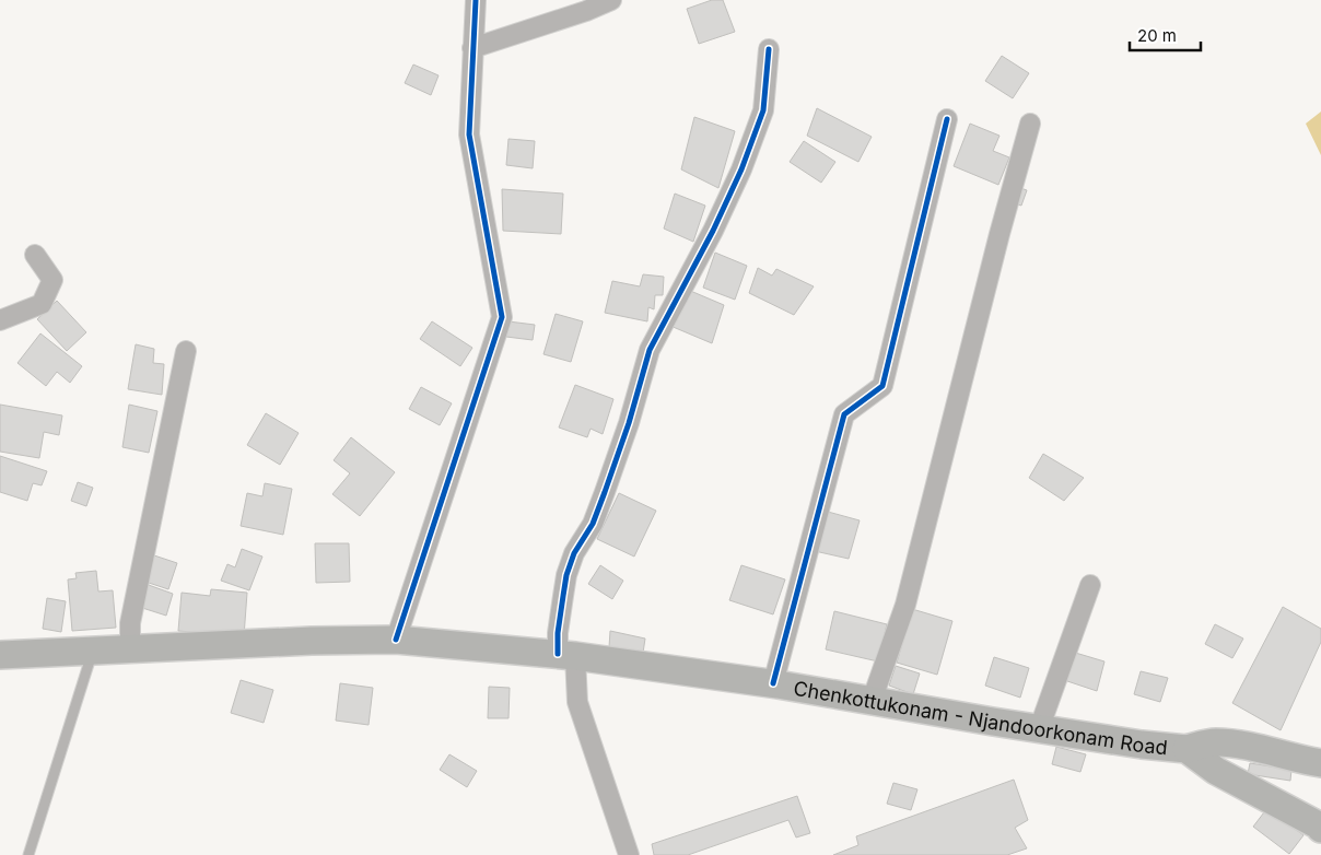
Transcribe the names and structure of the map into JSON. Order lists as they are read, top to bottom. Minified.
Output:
{"streets":{"main road":["Chenkottukonam - Njandoorkonam Road"]},"scale_bar":"20 m"}
